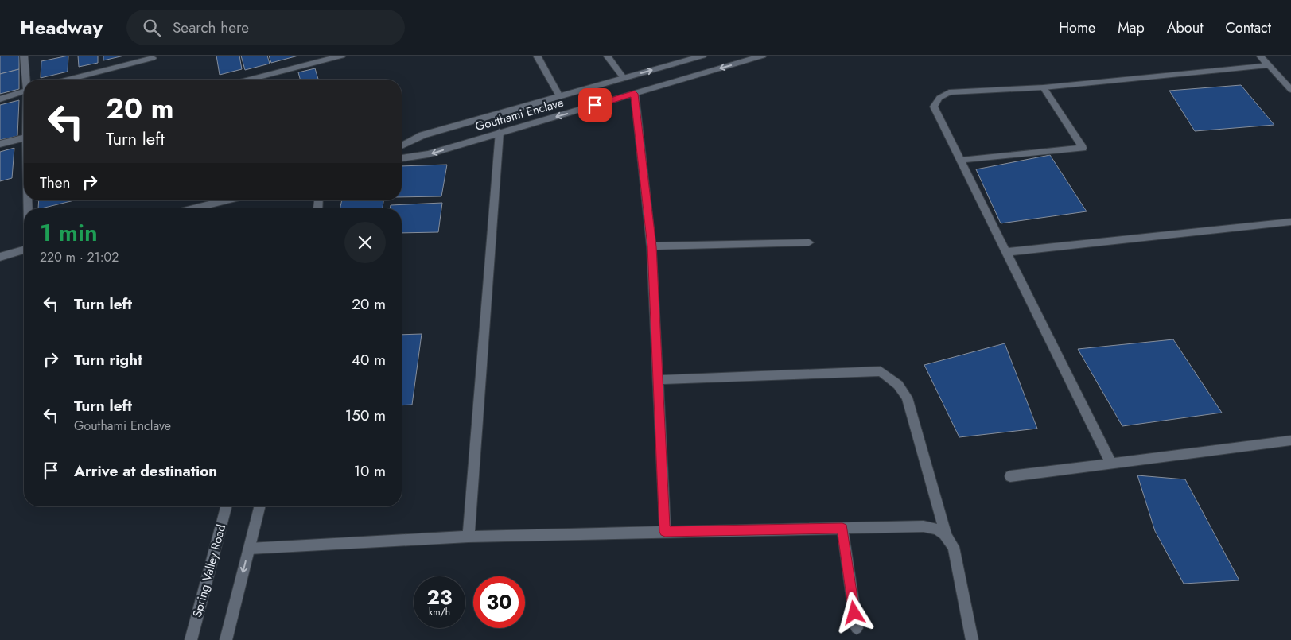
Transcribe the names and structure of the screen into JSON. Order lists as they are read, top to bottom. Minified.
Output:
{"streets":{"street":["Gouthami Enclave","Spring Valley Road"]},"page":{"header":"Headway","search":"Search here","nav":["Home","Map","About","Contact"],"turn":["20 m","Turn left"],"then":"Then","heading":["1 min","220 m · 21:02"],"list":[{"name":"Turn left","value":"20 m"},{"name":"Turn right","value":"40 m"},{"name":"Turn left","note":"Gouthami Enclave","value":"150 m"},{"name":"Arrive at destination","value":"10 m"}],"speed":"23 km/h","limit":"30"}}
